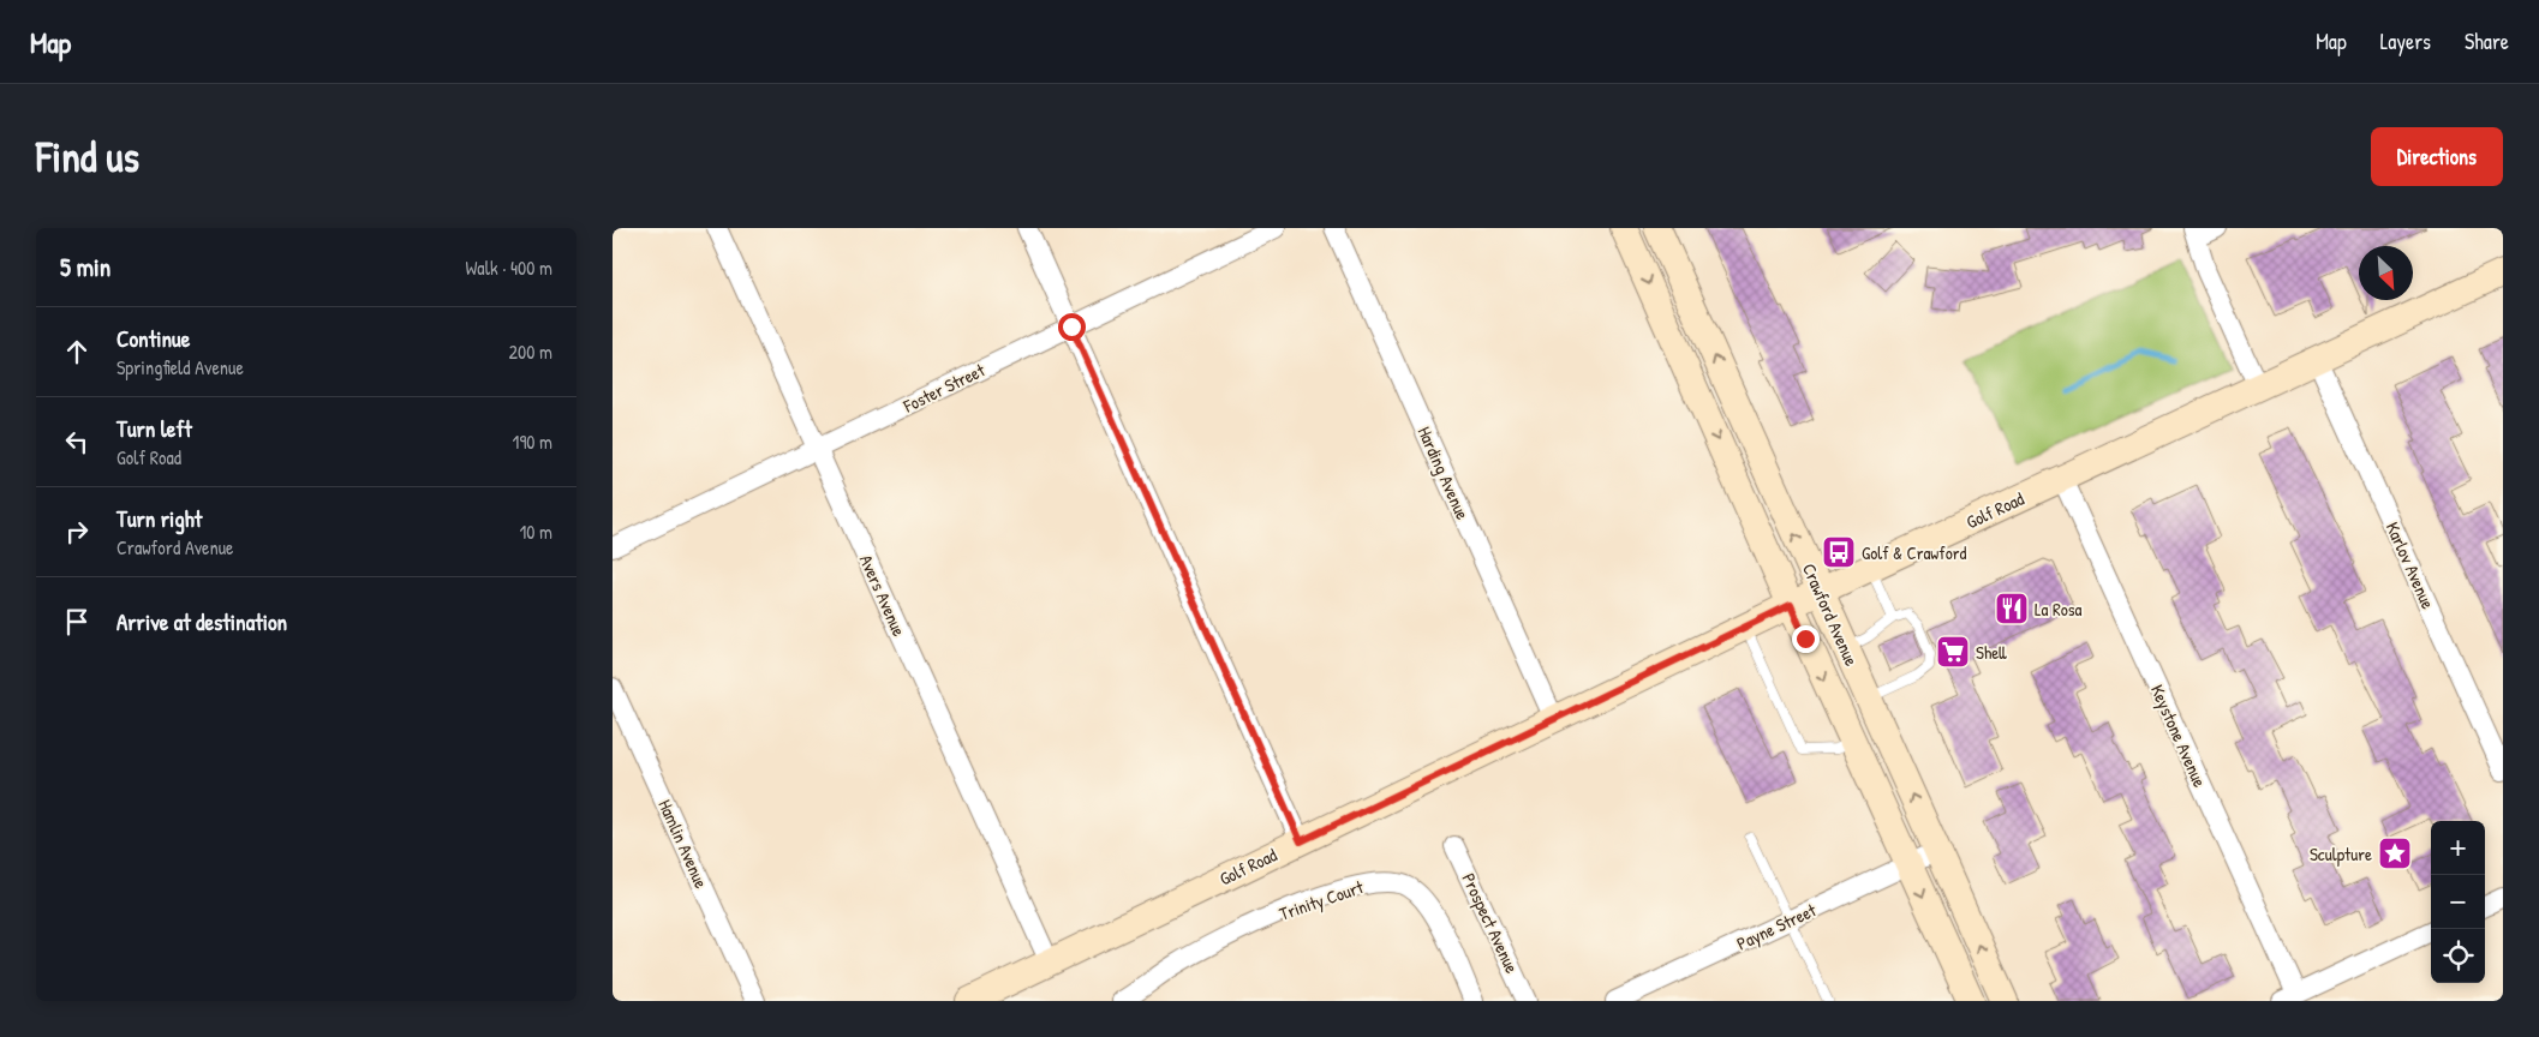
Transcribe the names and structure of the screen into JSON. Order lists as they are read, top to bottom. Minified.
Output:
{"streets":{"main road":["Golf Road","Crawford Avenue"],"street":["Foster Street","Harding Avenue","Karlov Avenue","Avers Avenue","Keystone Avenue","Hamlin Avenue","Trinity Court","Prospect Avenue","Payne Street"]},"crossings":[["Foster Street","Avers Avenue"],["Harding Avenue","Golf Road"],["Golf Road","Karlov Avenue"],["Golf Road","Avers Avenue"],["Golf Road","Crawford Avenue"],["Golf Road","Keystone Avenue"],["Crawford Avenue","Payne Street"]],"places":{"bus stop":["Golf & Crawford"],"restaurant":["La Rosa"],"supermarket":["Shell"],"place":["Sculpture"]},"north":"bottom right","page":{"header":"Map","nav":["Map","Layers","Share"],"buttons":"Directions","title":"Find us","heading":["5 min","Walk · 400 m"],"list":[["Continue","Springfield Avenue","200 m"],["Turn left","Golf Road","190 m"],["Turn right","Crawford Avenue","10 m"],"Arrive at destination"],"map_buttons":["+","−"]}}
